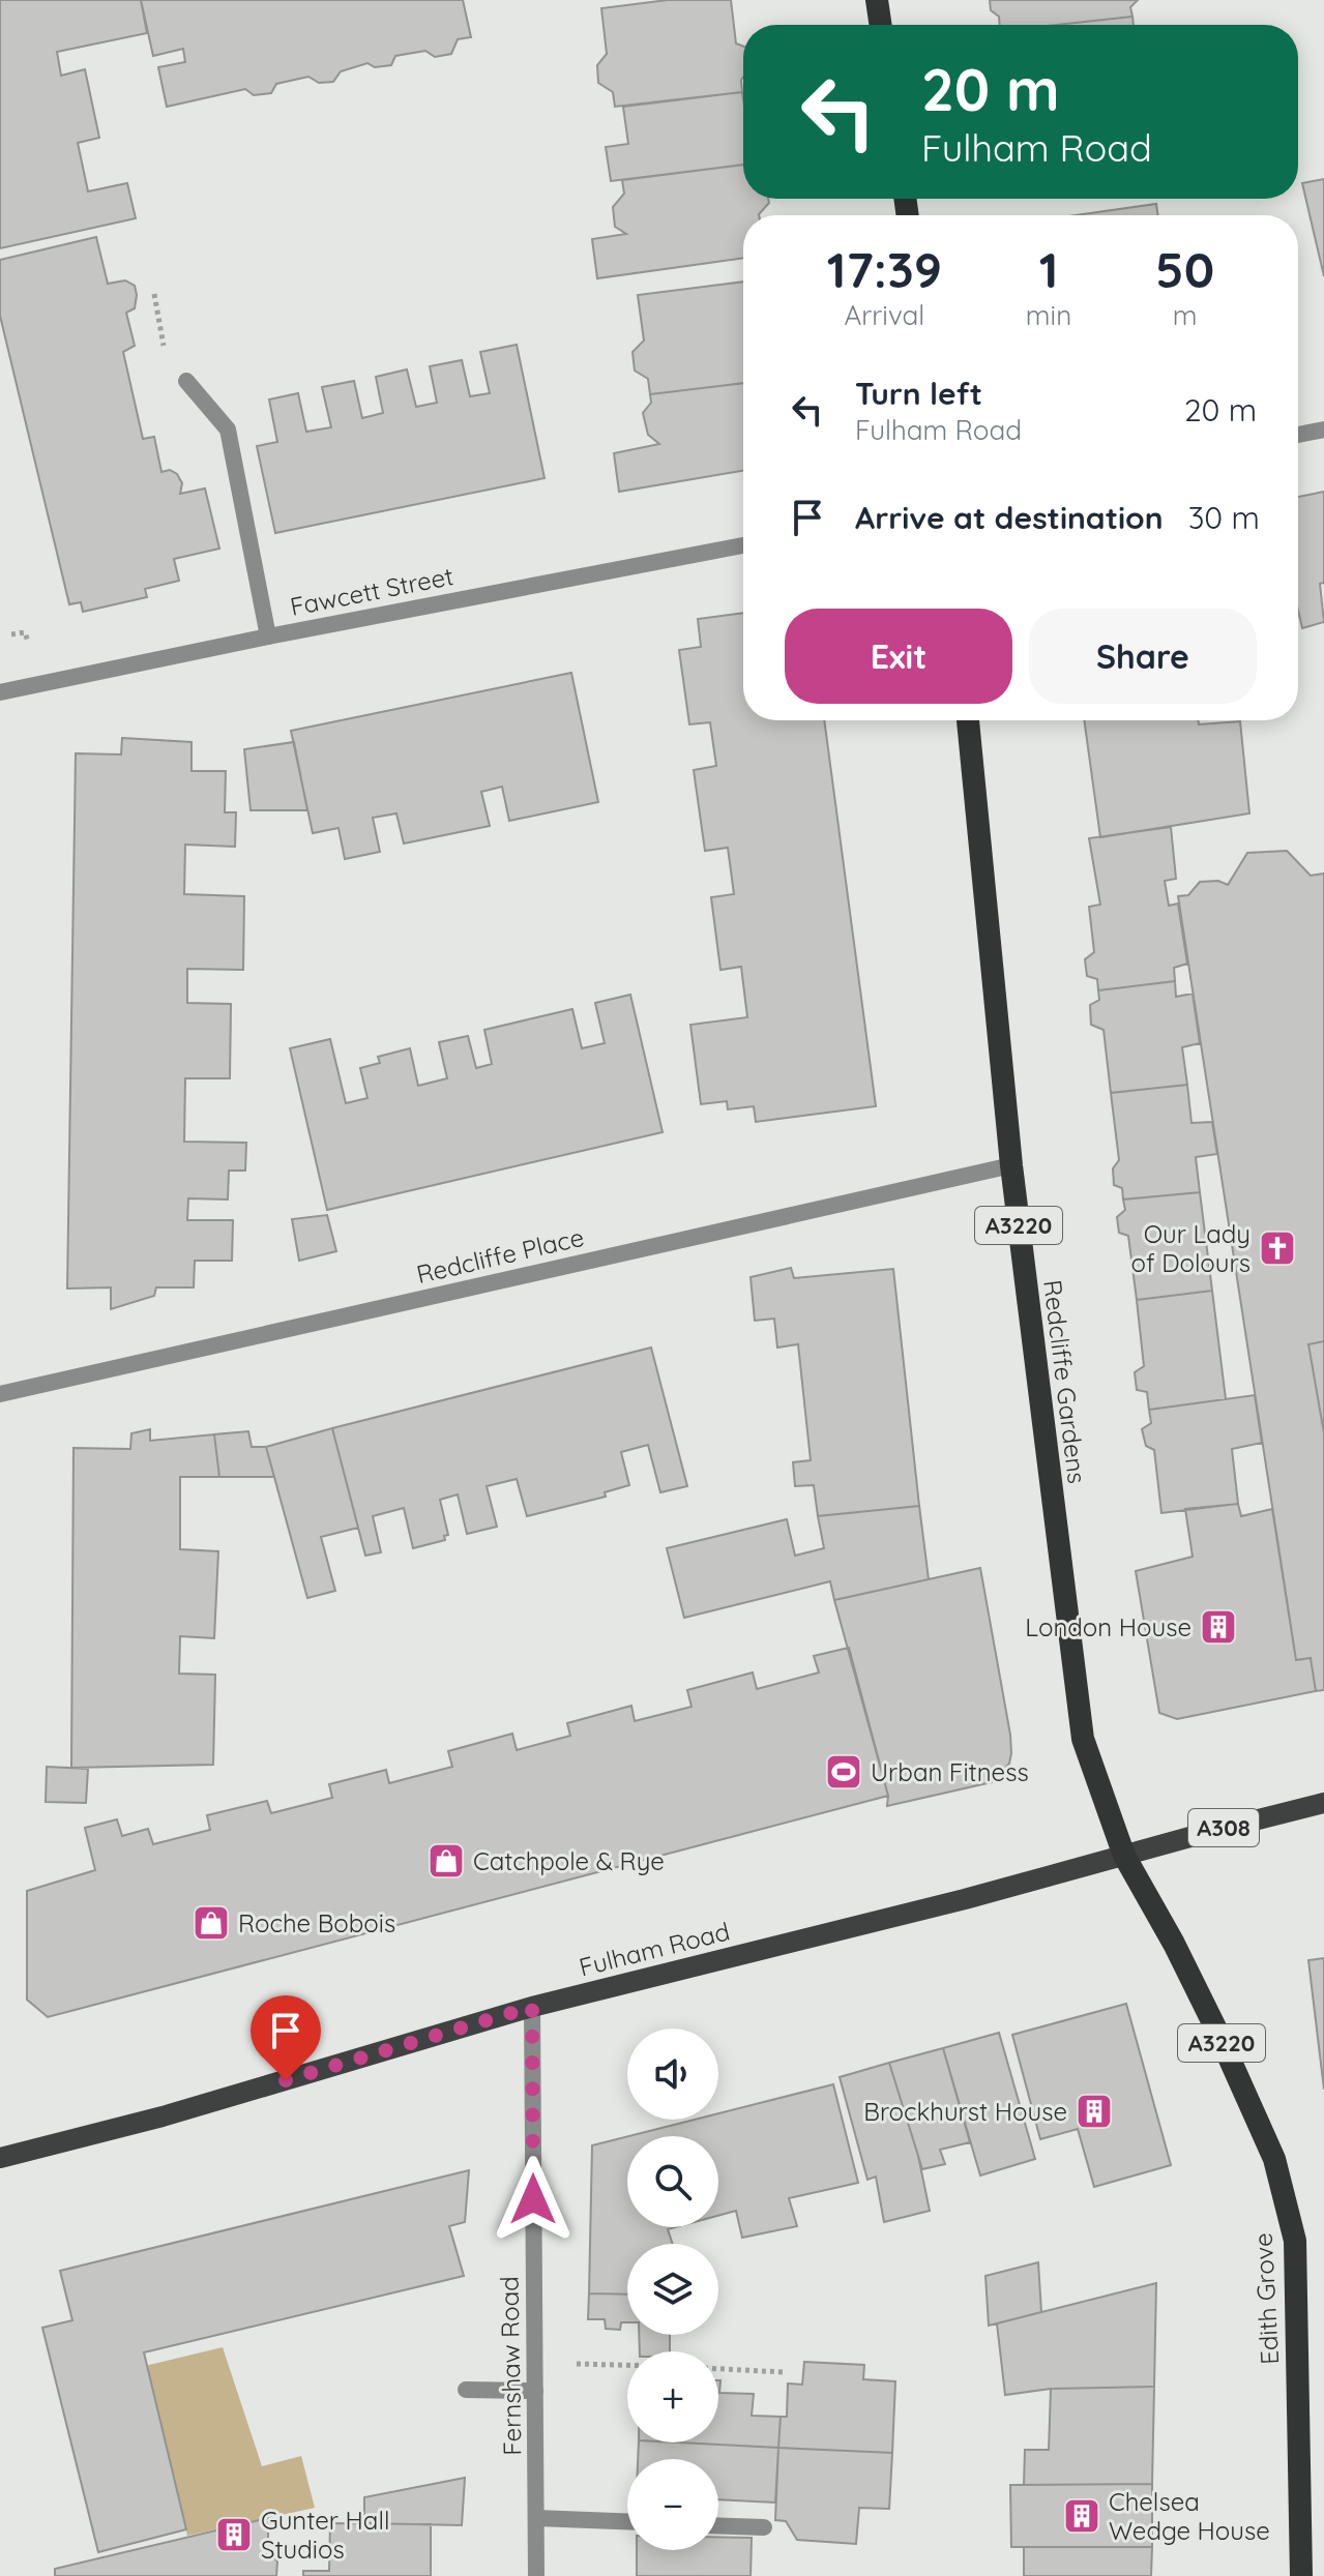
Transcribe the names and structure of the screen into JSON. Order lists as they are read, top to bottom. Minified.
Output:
{"streets":{"highway":["A3220","Redcliffe Gardens","Edith Grove"],"main road":["A308","Fulham Road"],"street":["Fawcett Street","Redcliffe Place","Fernshaw Road"]},"crossings":[["Redcliffe Place","Redcliffe Gardens"],["Redcliffe Gardens","Fulham Road"],["Redcliffe Gardens","Edith Grove"],["Fulham Road","Edith Grove"],["Fulham Road","Fernshaw Road"]],"places":{"church":["Our Lady of Dolours"],"building":["London House","Brockhurst House","Chelsea Wedge House","Gunter Hall Studios"],"sports":["Urban Fitness"],"shop":["Catchpole & Rye","Roche Bobois"]},"page":{"turn":["20 m","Fulham Road"],"eta":["17:39","Arrival","1","min","50","m"],"list":[{"name":"Turn left","note":"Fulham Road","value":"20 m"},{"name":"Arrive at destination","value":"30 m"}],"buttons":["Exit","Share"],"map_buttons":["+","−"]}}
